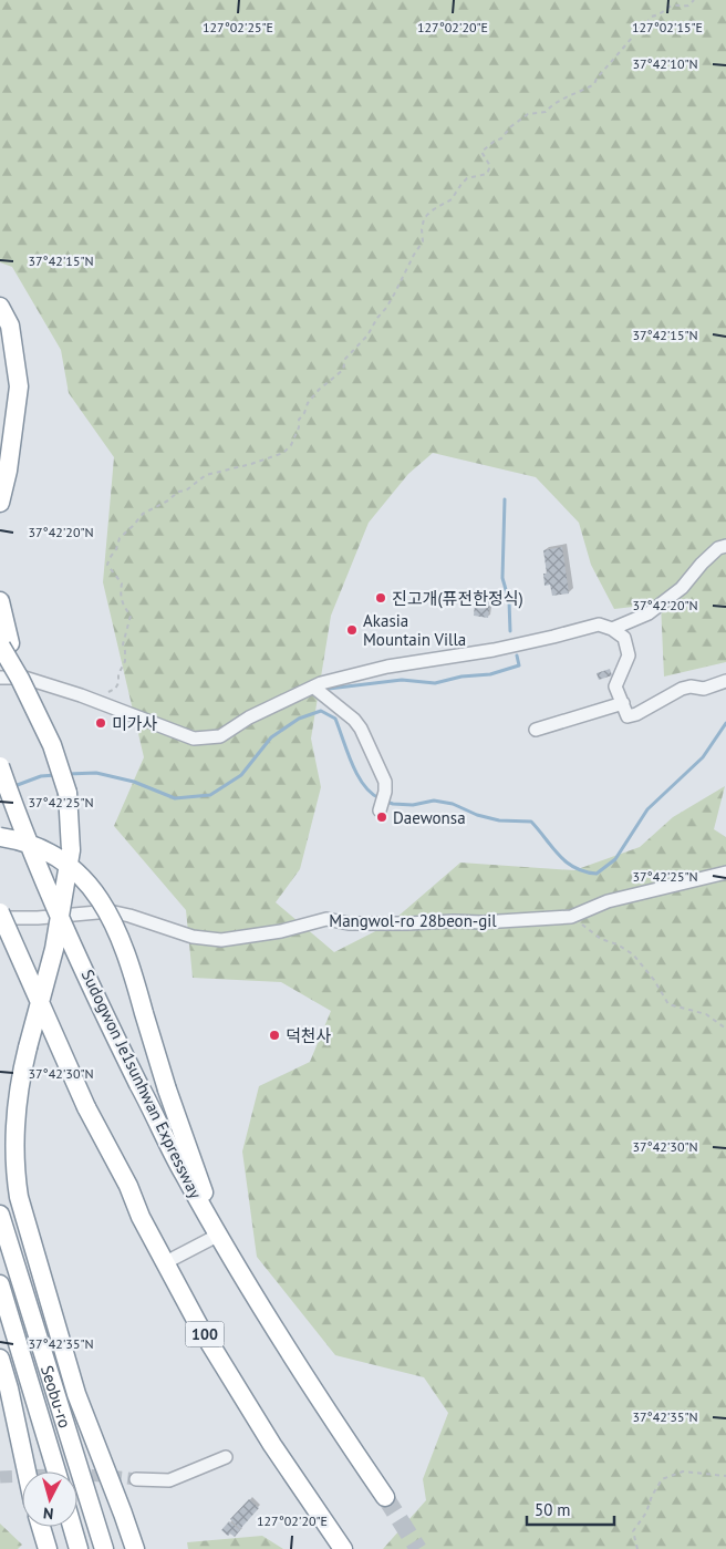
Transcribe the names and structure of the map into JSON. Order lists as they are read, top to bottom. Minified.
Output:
{"streets":{"highway":["Sudogwon Je1sunhwan Expressway","100","Seobu-ro"],"street":["Mangwol-ro 28beon-gil"]},"places":["진고개(퓨전한정식)","Akasia Mountain Villa","미가사","Daewonsa","덕천사"],"scale_bar":"50 m","north":"bottom","coordinates":["127°02'25\"E","127°02'20\"E","127°02'15\"E","37°42'10\"N","37°42'15\"N","37°42'20\"N","37°42'25\"N","37°42'30\"N","37°42'35\"N"]}
